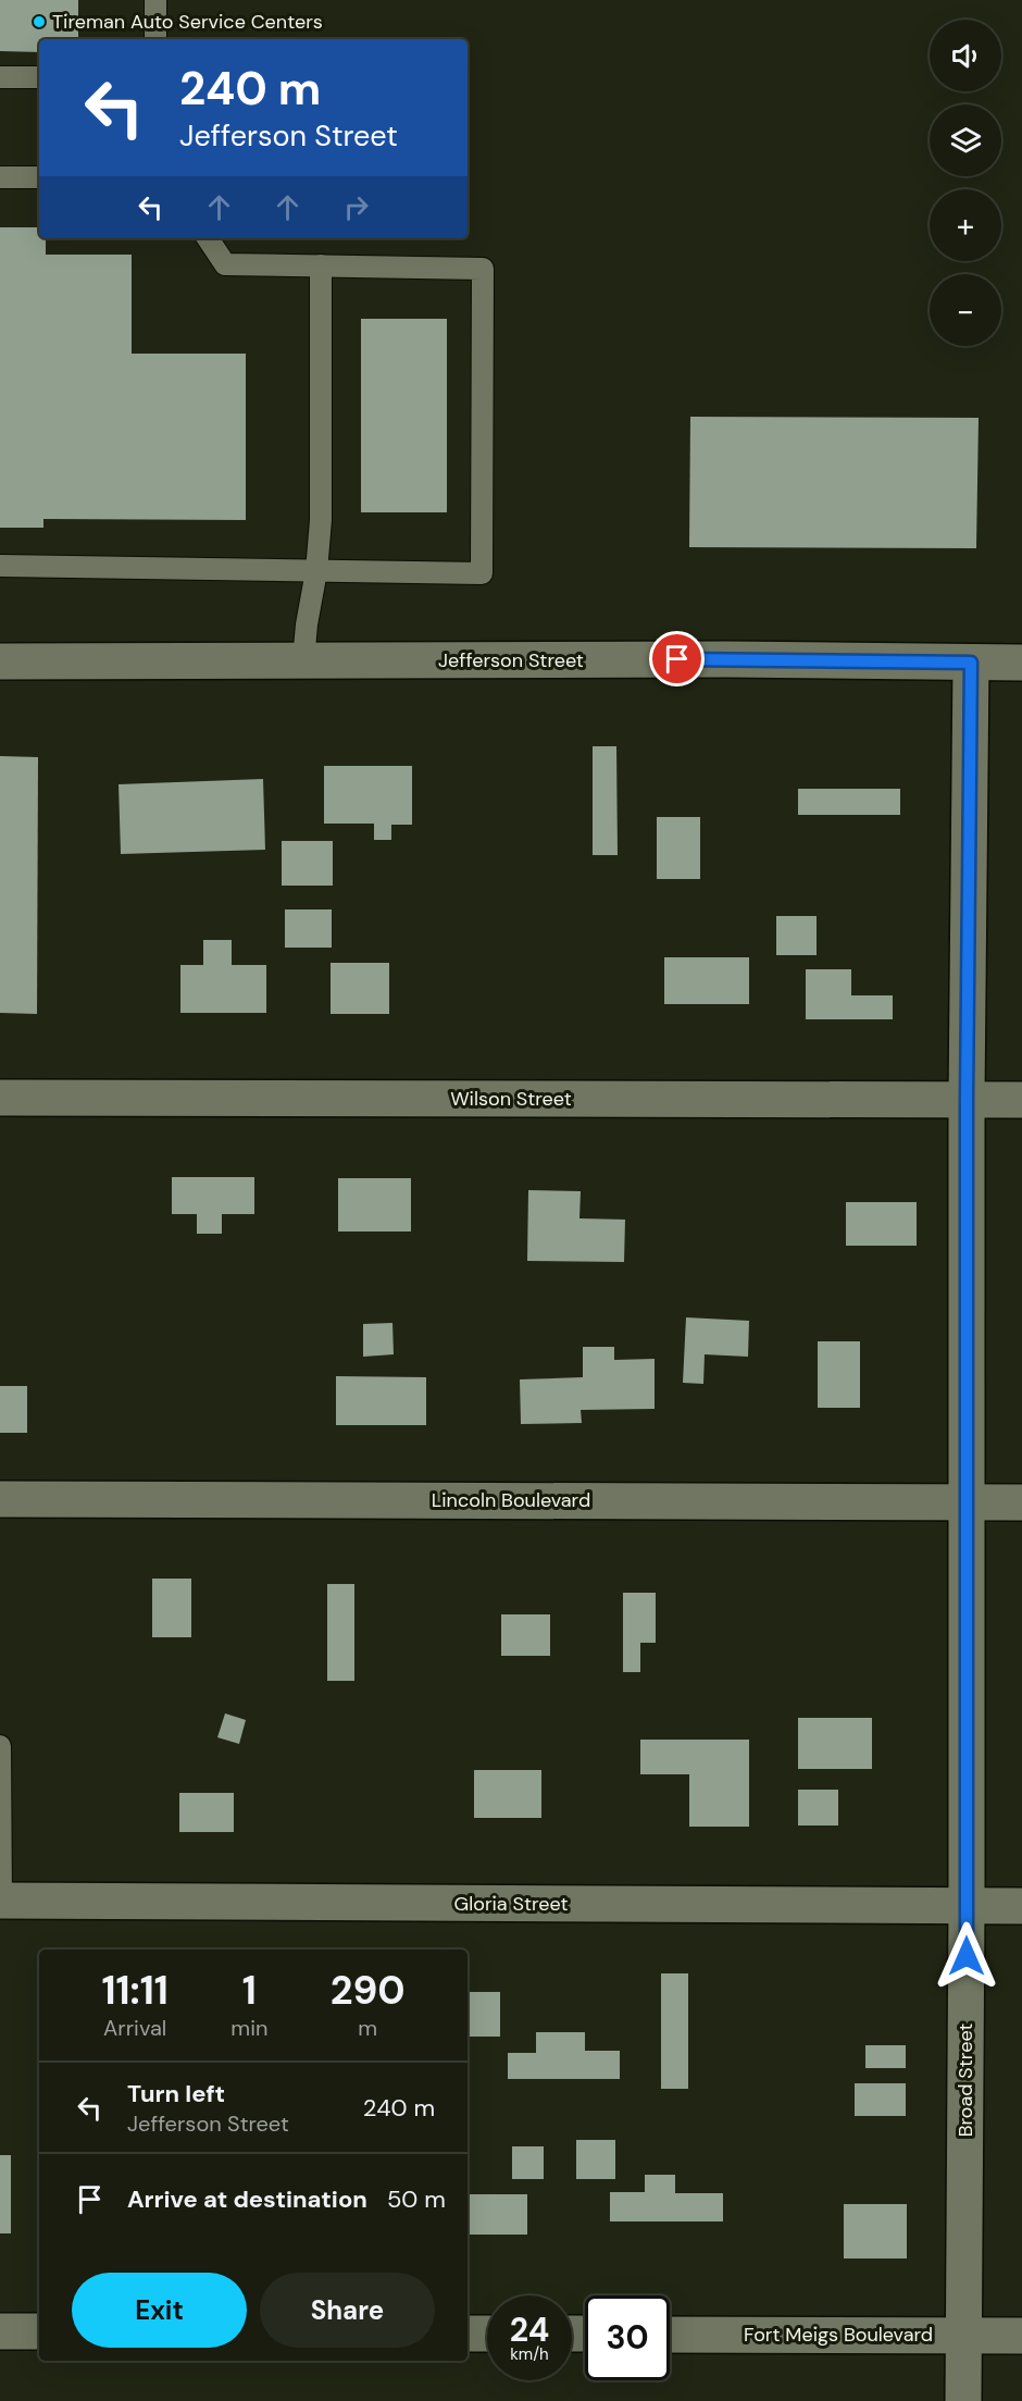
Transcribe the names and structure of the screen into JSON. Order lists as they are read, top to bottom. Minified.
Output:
{"streets":{"street":["Jefferson Street","Wilson Street","Lincoln Boulevard","Gloria Street","Broad Street","Fort Meigs Boulevard"]},"crossings":[["Jefferson Street","Broad Street"],["Wilson Street","Broad Street"],["Lincoln Boulevard","Broad Street"],["Gloria Street","Broad Street"],["Broad Street","Fort Meigs Boulevard"]],"places":["Tireman Auto Service Centers"],"page":{"map_buttons":["+","−"],"turn":["240 m","Jefferson Street"],"eta":["11:11","Arrival","1","min","290","m"],"list":[{"name":"Turn left","note":"Jefferson Street","value":"240 m"},{"name":"Arrive at destination","value":"50 m"}],"buttons":["Exit","Share"],"speed":"24 km/h","limit":"30"}}
